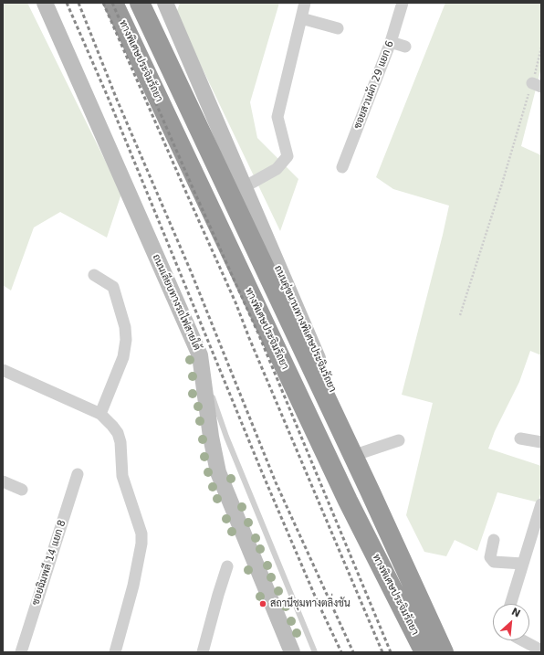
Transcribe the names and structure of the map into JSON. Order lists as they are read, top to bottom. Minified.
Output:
{"streets":{"highway":["ทางพิเศษประจิมรัถยา"],"main road":["ถนนเลียบทางรถไฟสายใต้","ถนนคู่ขนานทางพิเศษประจิมรัถยา"],"street":["ซอยสวนผัก 29 แยก 6","ซอยฉิมพลี 14 แยก 8"]},"places":["สถานีชุมทางตลิ่งชัน"],"north":"top right"}
